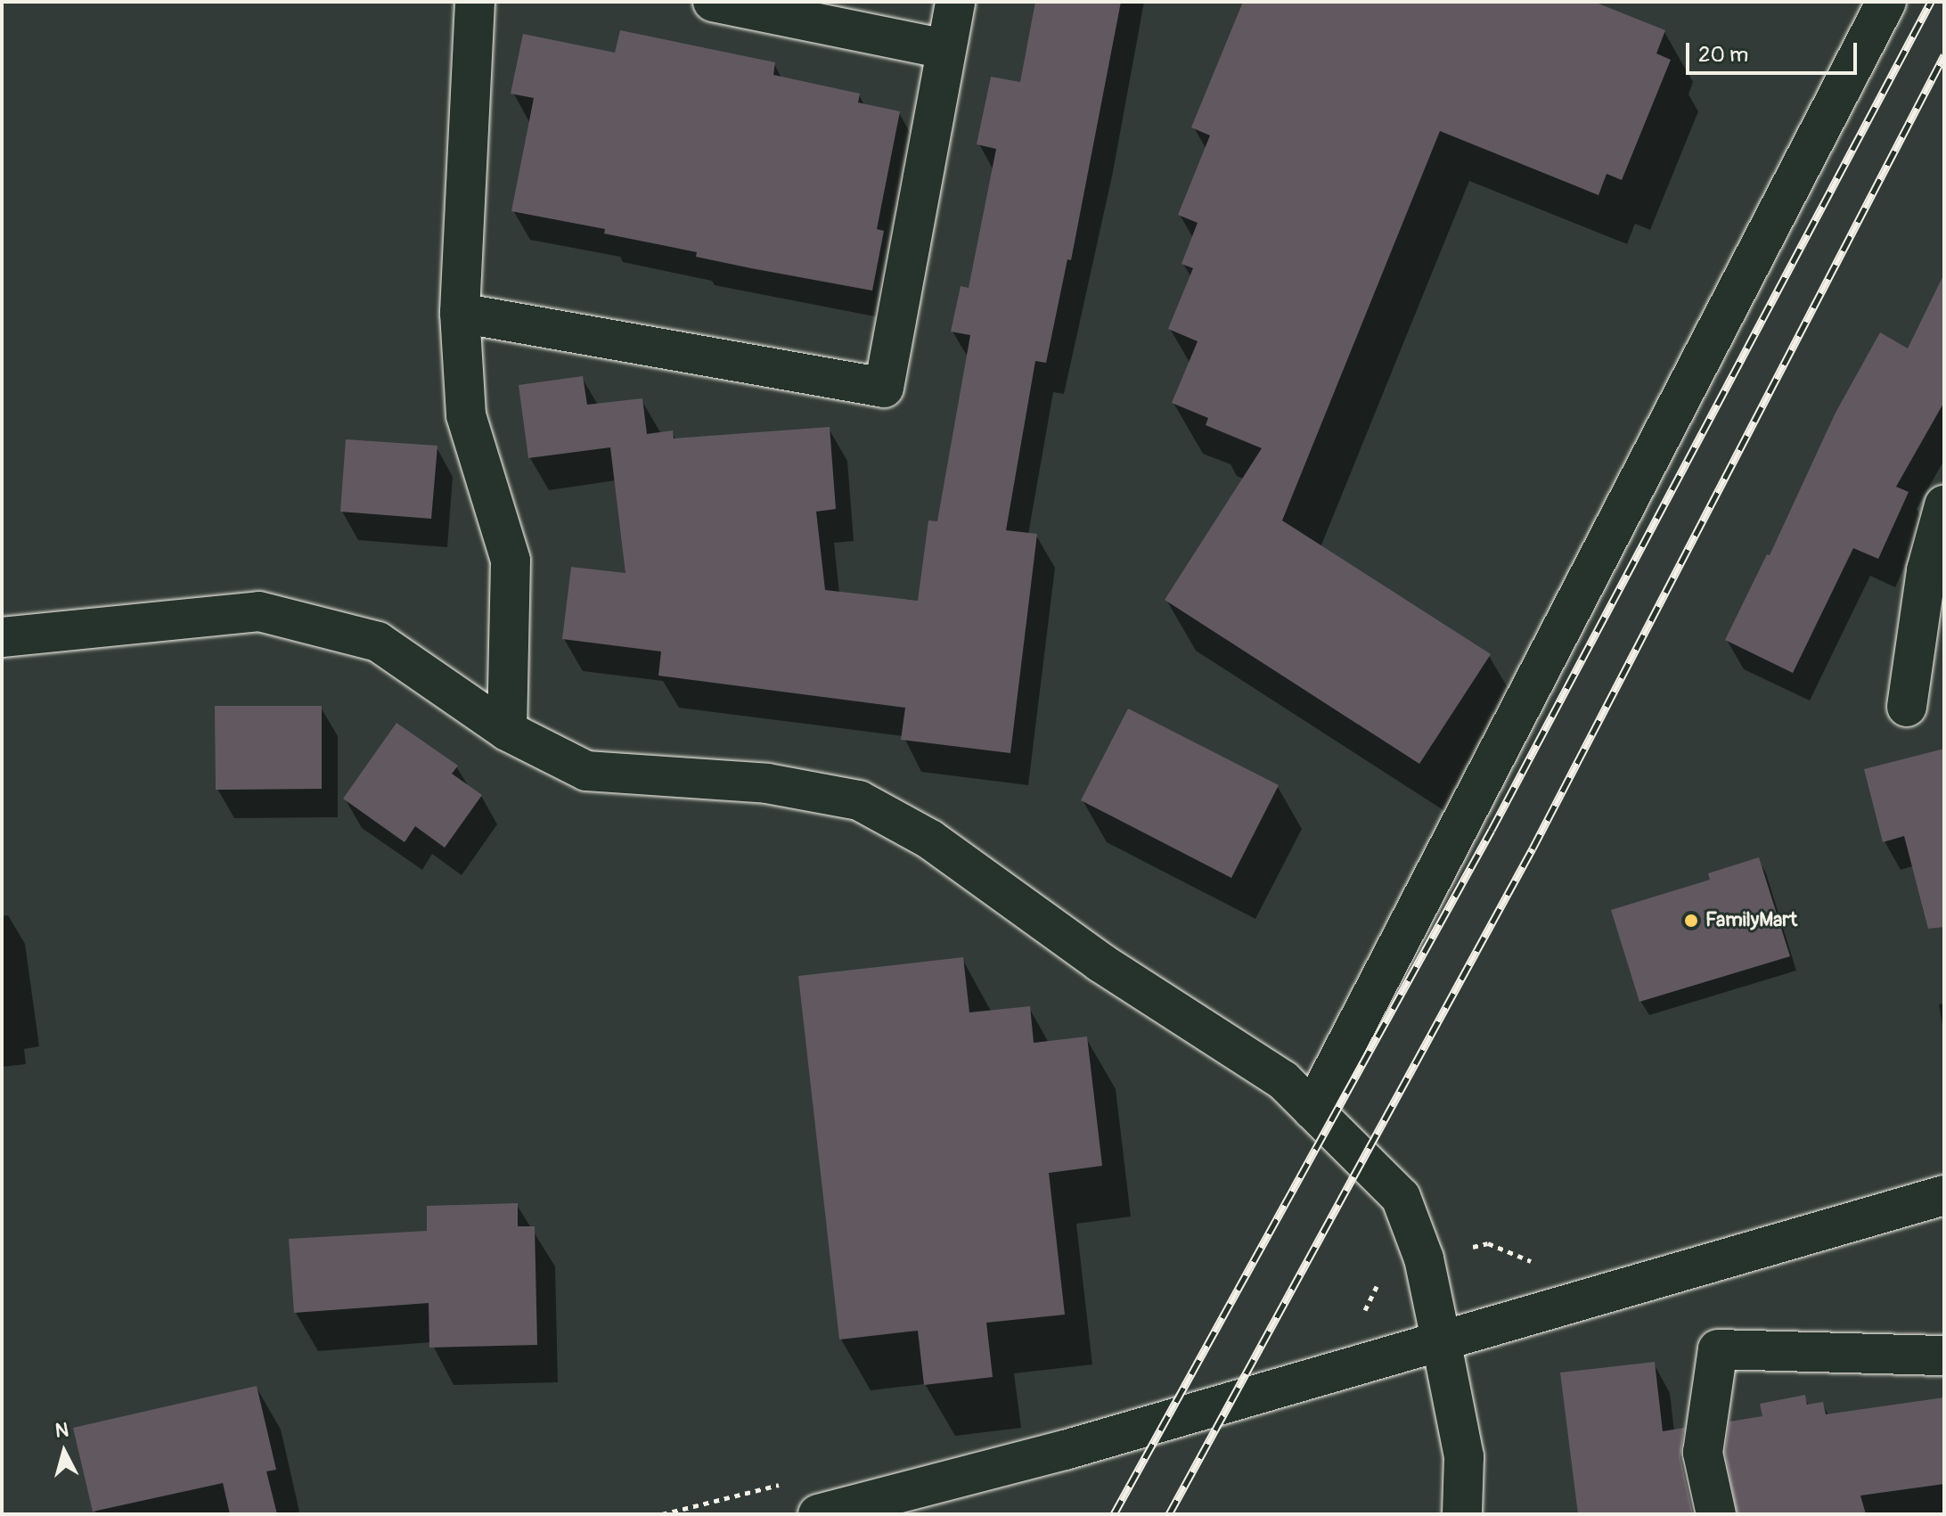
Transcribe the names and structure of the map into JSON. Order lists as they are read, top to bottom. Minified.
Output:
{"places":["FamilyMart"],"scale_bar":"20 m","north":"top"}
